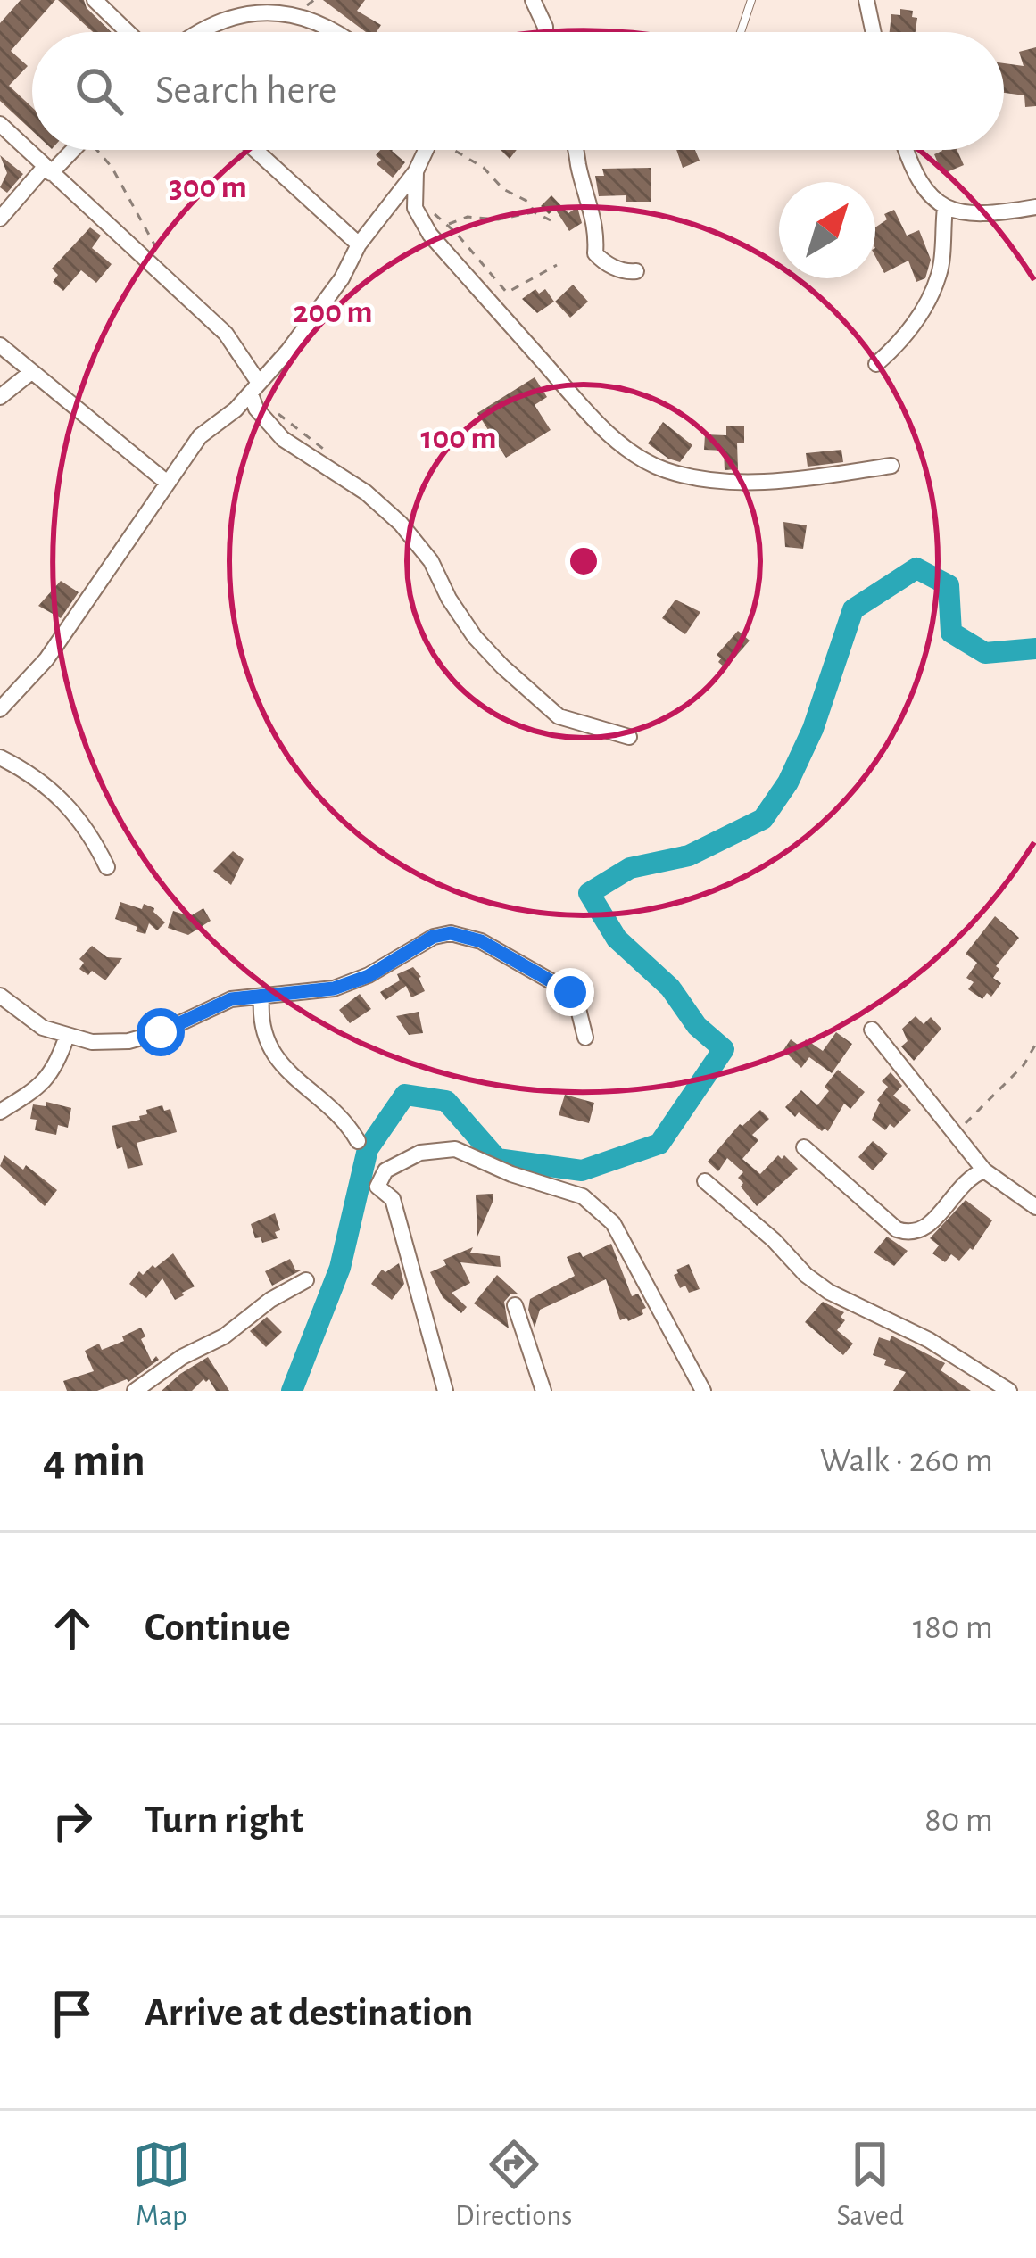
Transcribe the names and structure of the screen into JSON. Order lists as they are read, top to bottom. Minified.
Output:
{"north":"top right","page":{"search":"Search here","heading":["4 min","Walk · 260 m"],"list":[["Continue","180 m"],["Turn right","80 m"],"Arrive at destination"],"nav":["Map","Directions","Saved"]},"rings":["300 m","200 m","100 m"]}
